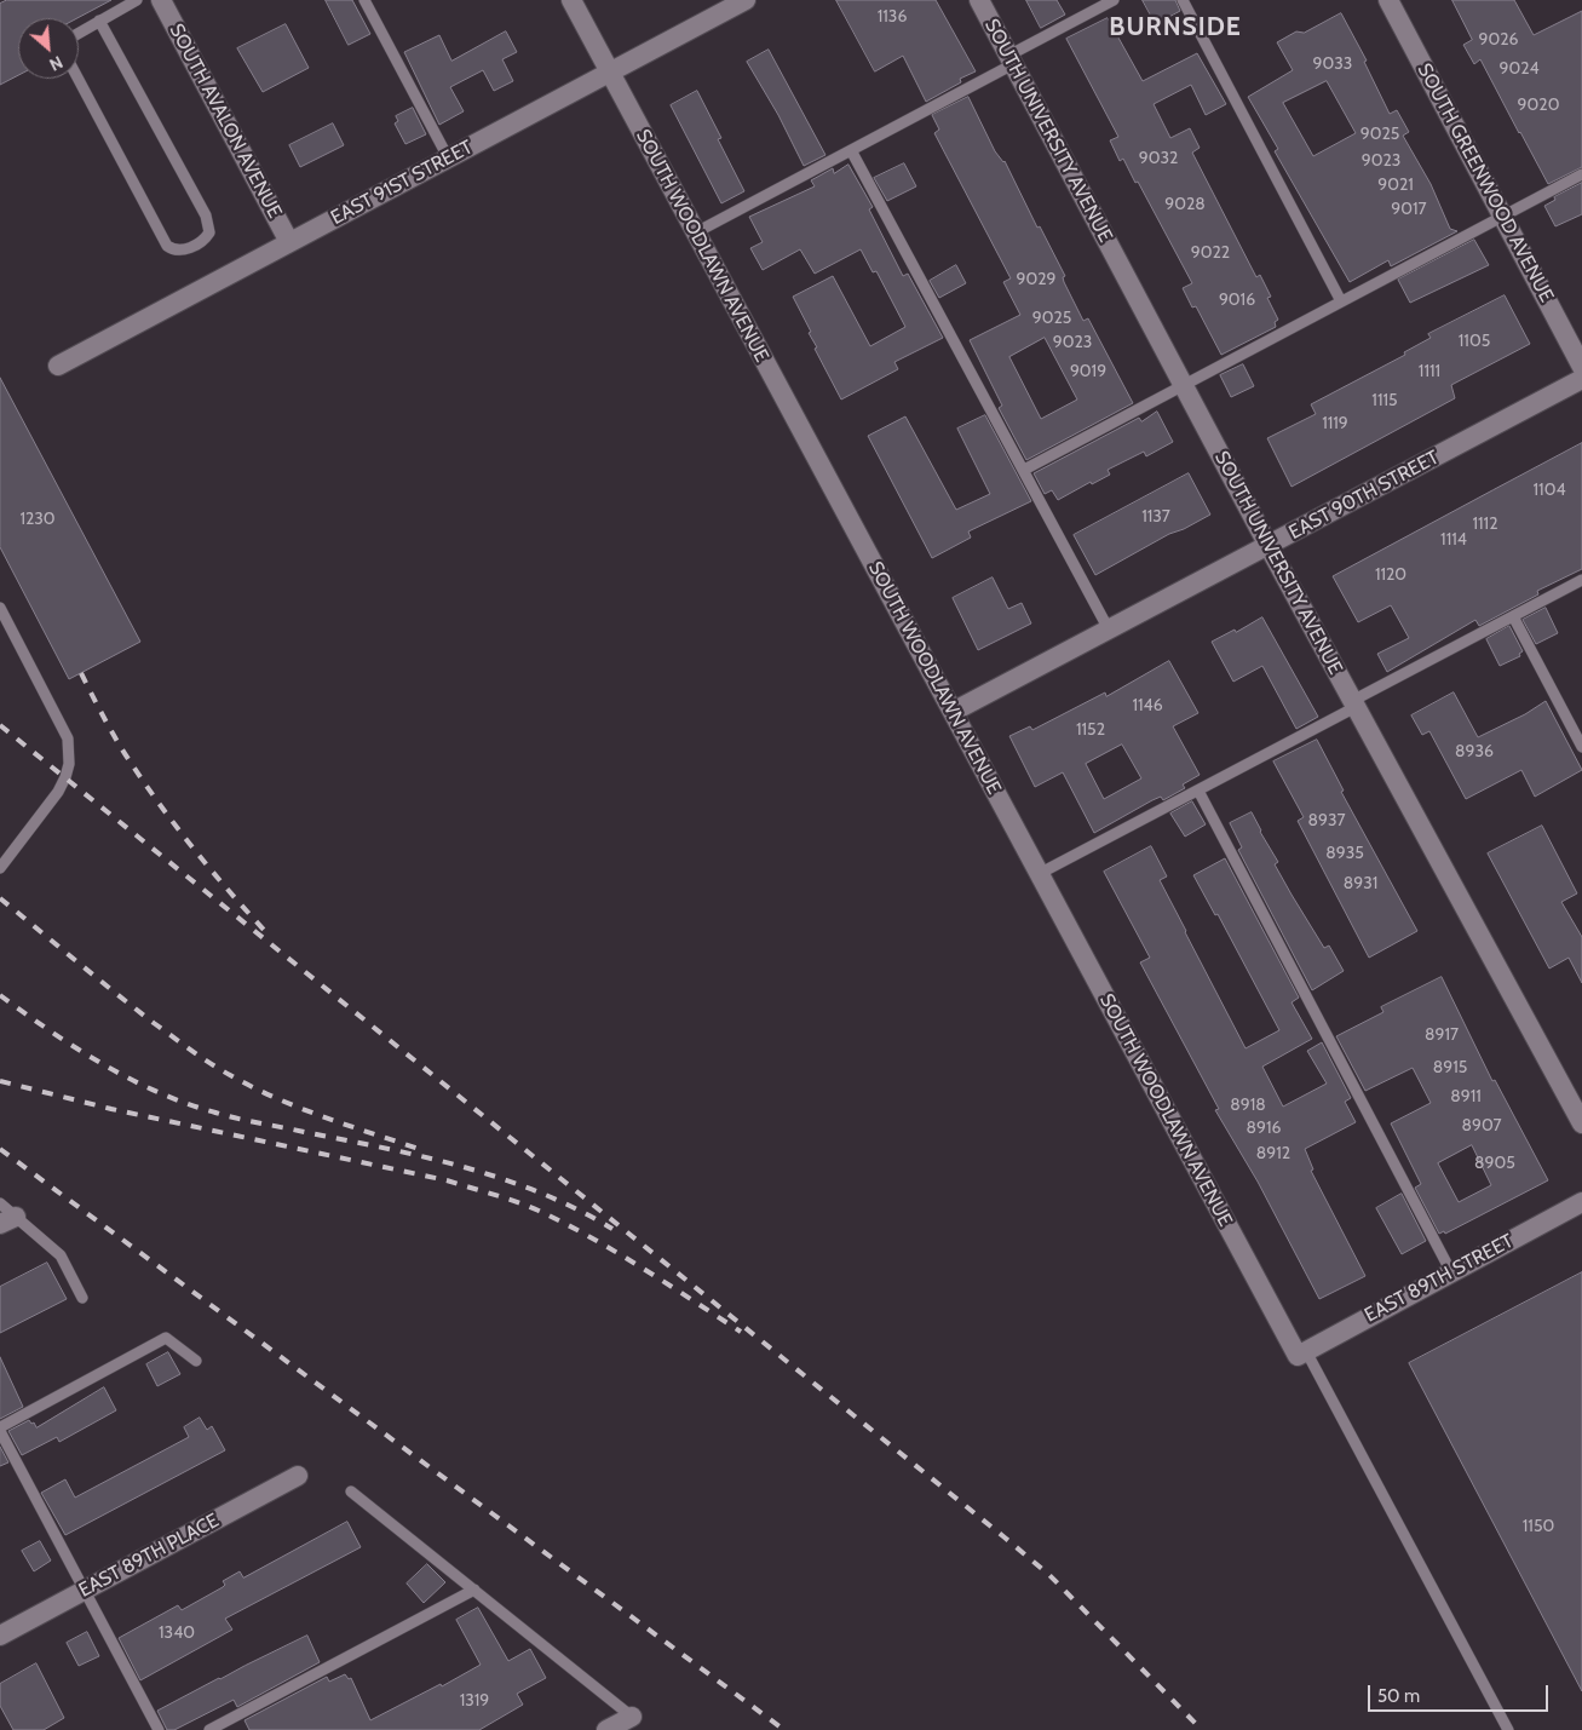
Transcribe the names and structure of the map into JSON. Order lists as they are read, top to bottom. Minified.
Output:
{"streets":{"street":["SOUTH AVALON AVENUE","SOUTH UNIVERSITY AVENUE","EAST 91ST STREET","SOUTH GREENWOOD AVENUE","SOUTH WOODLAWN AVENUE","EAST 90TH STREET","EAST 89TH STREET","EAST 89TH PLACE"]},"crossings":[["SOUTH AVALON AVENUE","EAST 91ST STREET"],["SOUTH UNIVERSITY AVENUE","EAST 90TH STREET"],["EAST 91ST STREET","SOUTH WOODLAWN AVENUE"],["SOUTH WOODLAWN AVENUE","EAST 90TH STREET"],["SOUTH WOODLAWN AVENUE","EAST 89TH STREET"]],"districts":["BURNSIDE"],"house_numbers":["1136","9026","9033","9024","9020","9025","9032","9023","9021","9028","9017","9022","9029","9016","9025","1105","9023","9019","1111","1115","1119","1104","1137","1230","1112","1114","1120","1146","1152","8936","8937","8935","8931","8917","8915","8911","8918","8907","8916","8912","8905","1150","1340","1319"],"scale_bar":"50 m","north":"bottom right"}
